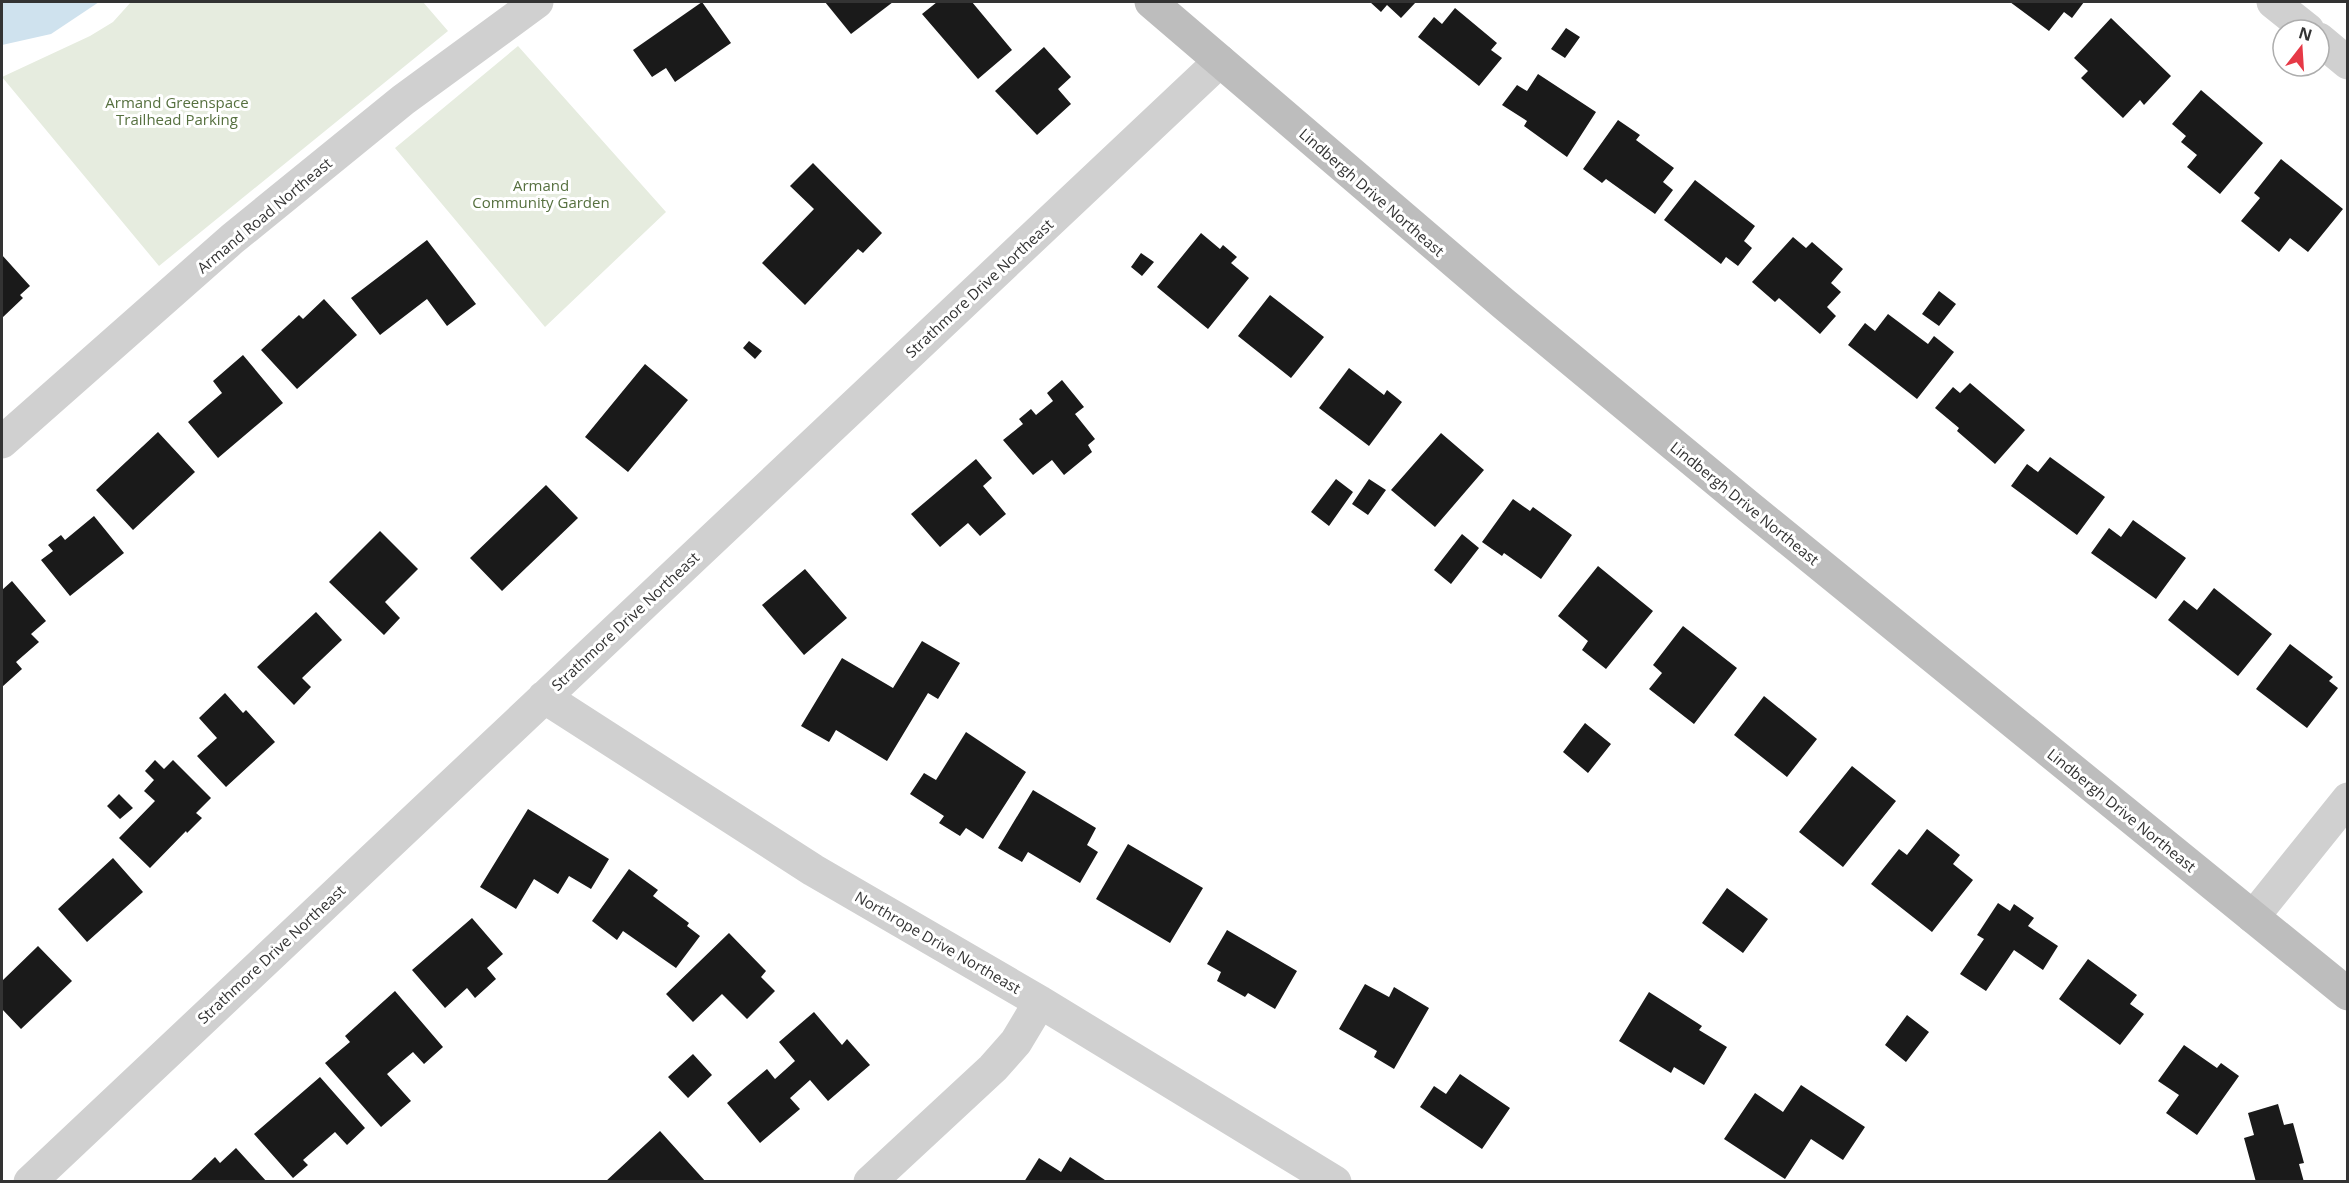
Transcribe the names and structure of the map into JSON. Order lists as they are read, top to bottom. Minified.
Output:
{"streets":{"main road":["Lindbergh Drive Northeast"],"street":["Armand Road Northeast","Strathmore Drive Northeast","Northrope Drive Northeast"]},"crossings":[["Lindbergh Drive Northeast","Strathmore Drive Northeast"],["Strathmore Drive Northeast","Northrope Drive Northeast"]],"parks":["Armand Greenspace Trailhead Parking","Armand Community Garden"],"north":"top"}
